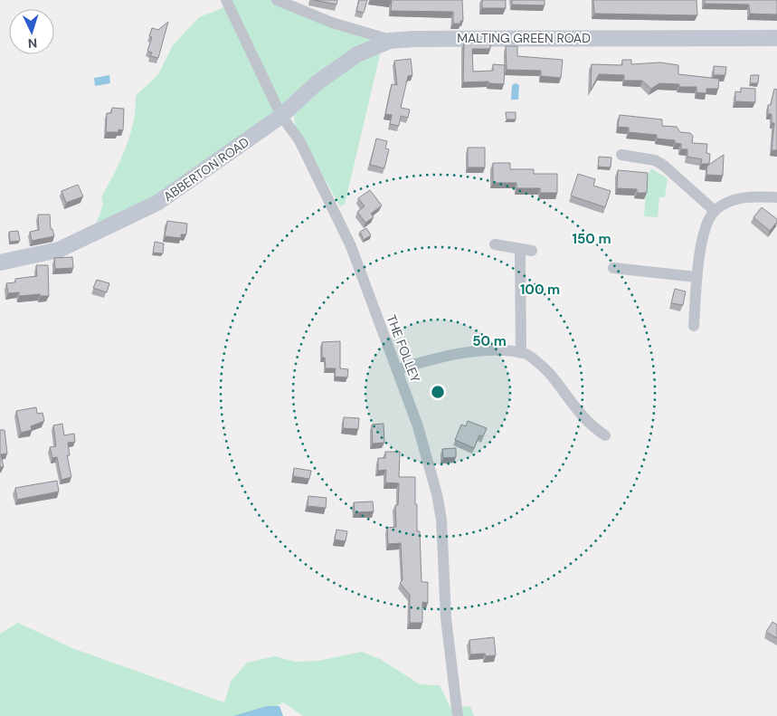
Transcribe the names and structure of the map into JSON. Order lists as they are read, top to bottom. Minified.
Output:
{"streets":{"street":["MALTING GREEN ROAD","ABBERTON ROAD","THE FOLLEY"]},"crossings":[["MALTING GREEN ROAD","ABBERTON ROAD"],["ABBERTON ROAD","THE FOLLEY"]],"north":"bottom","rings":["150 m","100 m","50 m"]}
